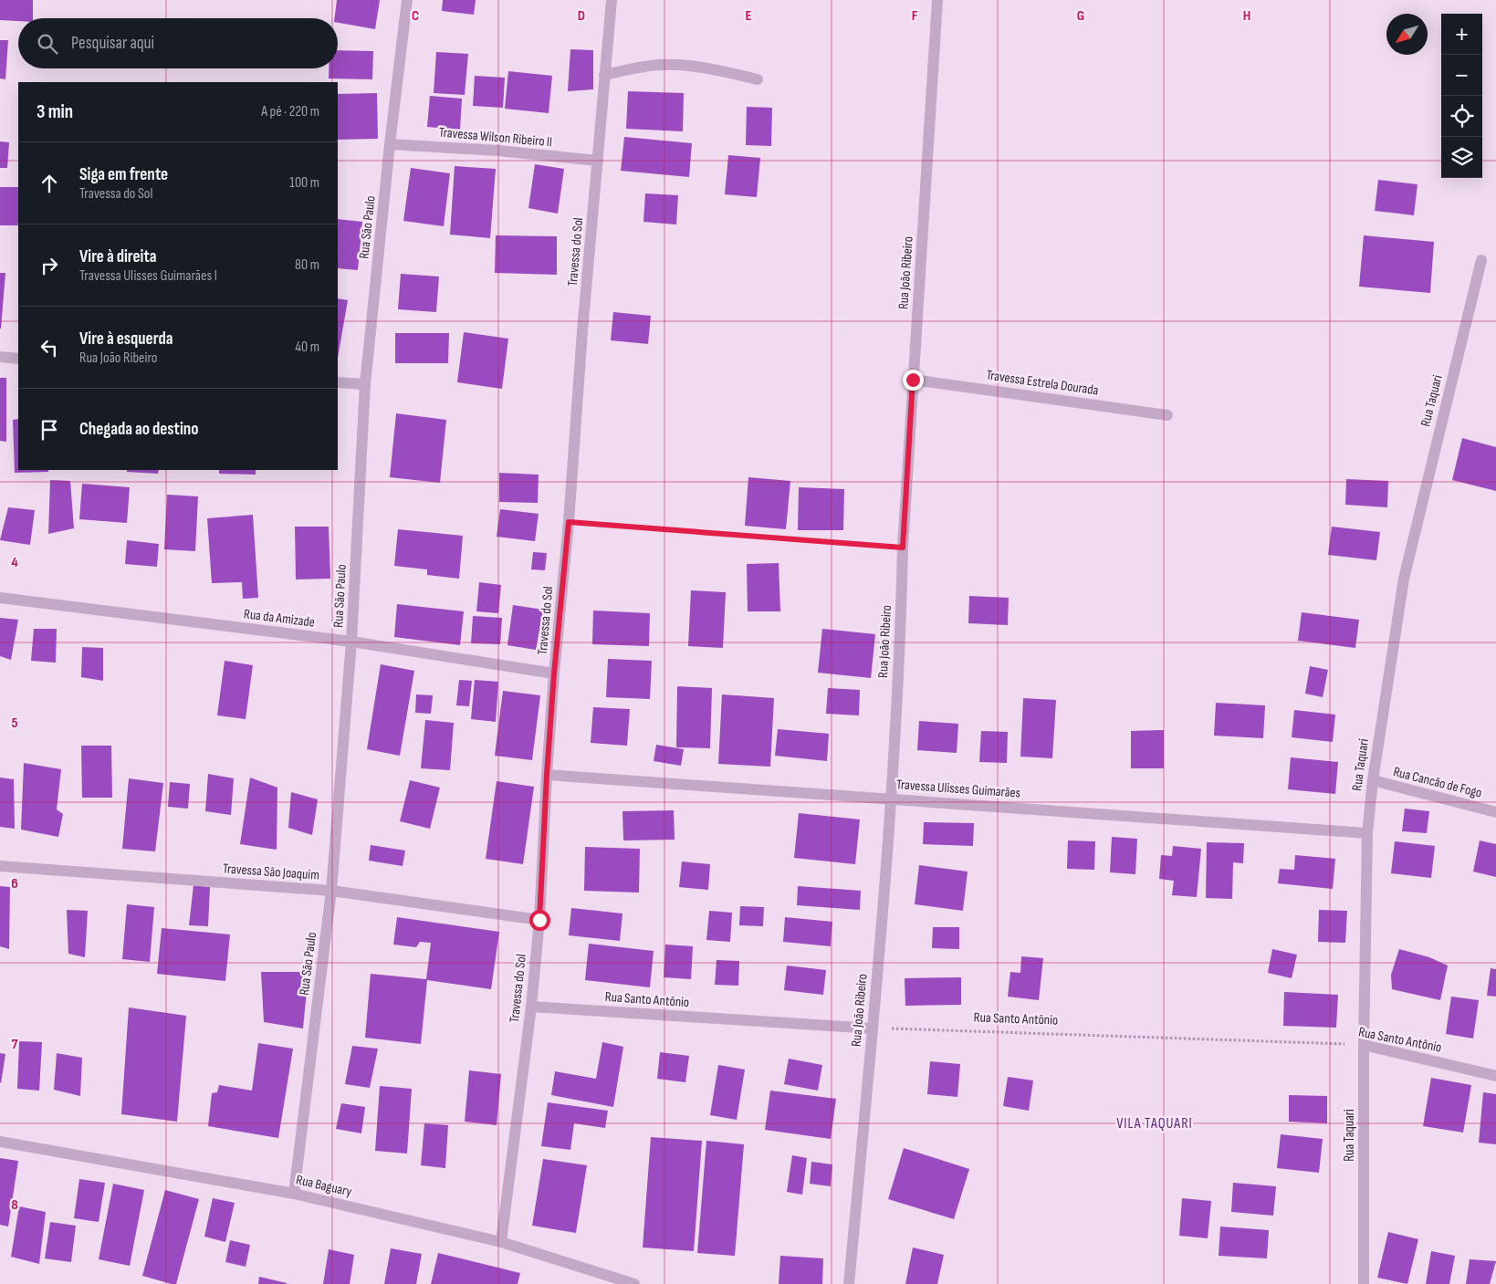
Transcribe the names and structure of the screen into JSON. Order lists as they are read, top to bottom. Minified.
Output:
{"streets":{"street":["Travessa Wilson Ribeiro II","Rua São Paulo","Travessa do Sol","Rua João Ribeiro","Travessa Estrela Dourada","Rua Taquari","Rua da Amizade","Rua Cancão de Fogo","Travessa Ulisses Guimarães","Travessa São Joaquim","Rua Santo Antônio","Rua Baguary"]},"crossings":[["Travessa Wilson Ribeiro II","Rua São Paulo"],["Travessa Wilson Ribeiro II","Travessa do Sol"],["Rua São Paulo","Rua da Amizade"],["Rua São Paulo","Travessa São Joaquim"],["Rua São Paulo","Rua Baguary"],["Travessa do Sol","Rua da Amizade"],["Travessa do Sol","Travessa Ulisses Guimarães"],["Travessa do Sol","Travessa São Joaquim"],["Travessa do Sol","Rua Santo Antônio"],["Travessa do Sol","Rua Baguary"],["Rua João Ribeiro","Travessa Estrela Dourada"],["Rua João Ribeiro","Travessa Ulisses Guimarães"],["Rua João Ribeiro","Rua Santo Antônio"],["Rua Taquari","Rua Cancão de Fogo"],["Rua Taquari","Travessa Ulisses Guimarães"],["Rua Taquari","Rua Santo Antônio"]],"districts":["VILA TAQUARI"],"north":"bottom left","page":{"map_buttons":["+","−"],"search":"Pesquisar aqui","heading":["3 min","A pé · 220 m"],"list":[["Siga em frente","Travessa do Sol","100 m"],["Vire à direita","Travessa Ulisses Guimarães I","80 m"],["Vire à esquerda","Rua João Ribeiro","40 m"],"Chegada ao destino"]},"grid":{"columns":["C","D","E","F","G","H"],"rows":["4","5","6","7","8"]}}
